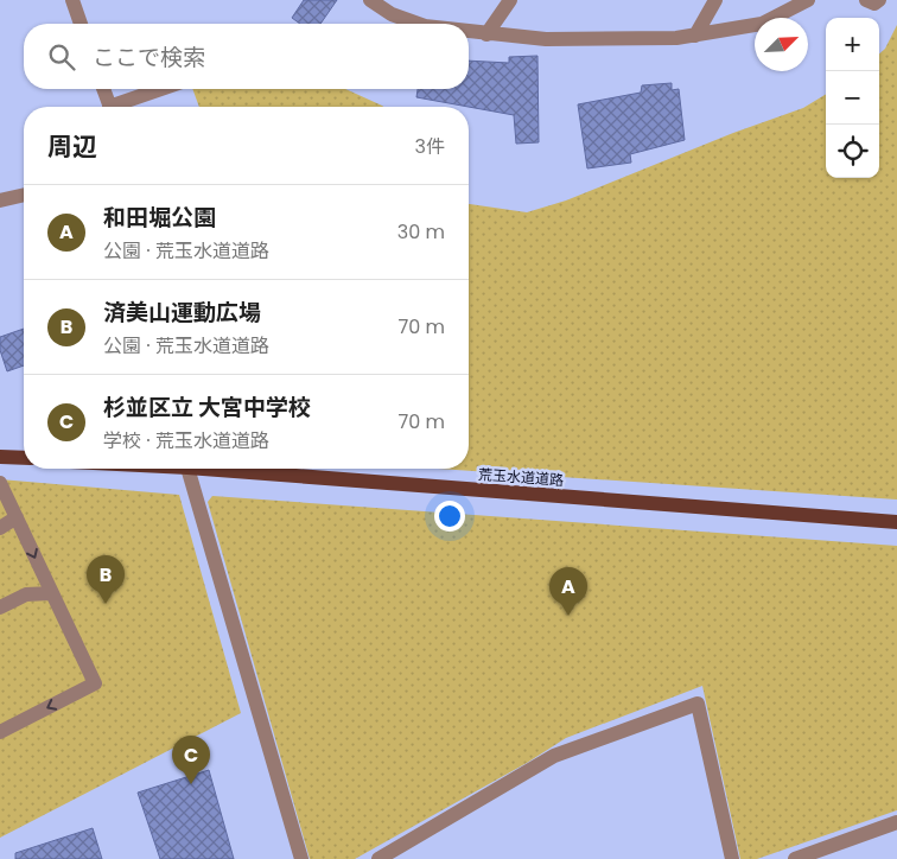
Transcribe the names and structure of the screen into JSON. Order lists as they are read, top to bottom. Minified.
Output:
{"streets":{"main road":["荒玉水道道路"]},"north":"top right","page":{"map_buttons":["+","−"],"search":"ここで検索","heading":["周辺","3件"],"list":[{"mark":"A","name":"和田堀公園","note":"公園 · 荒玉水道道路","value":"30 m"},{"mark":"B","name":"済美山運動広場","note":"公園 · 荒玉水道道路","value":"70 m"},{"mark":"C","name":"杉並区立 大宮中学校","note":"学校 · 荒玉水道道路","value":"70 m"}],"pins":["B","A","C"]}}
